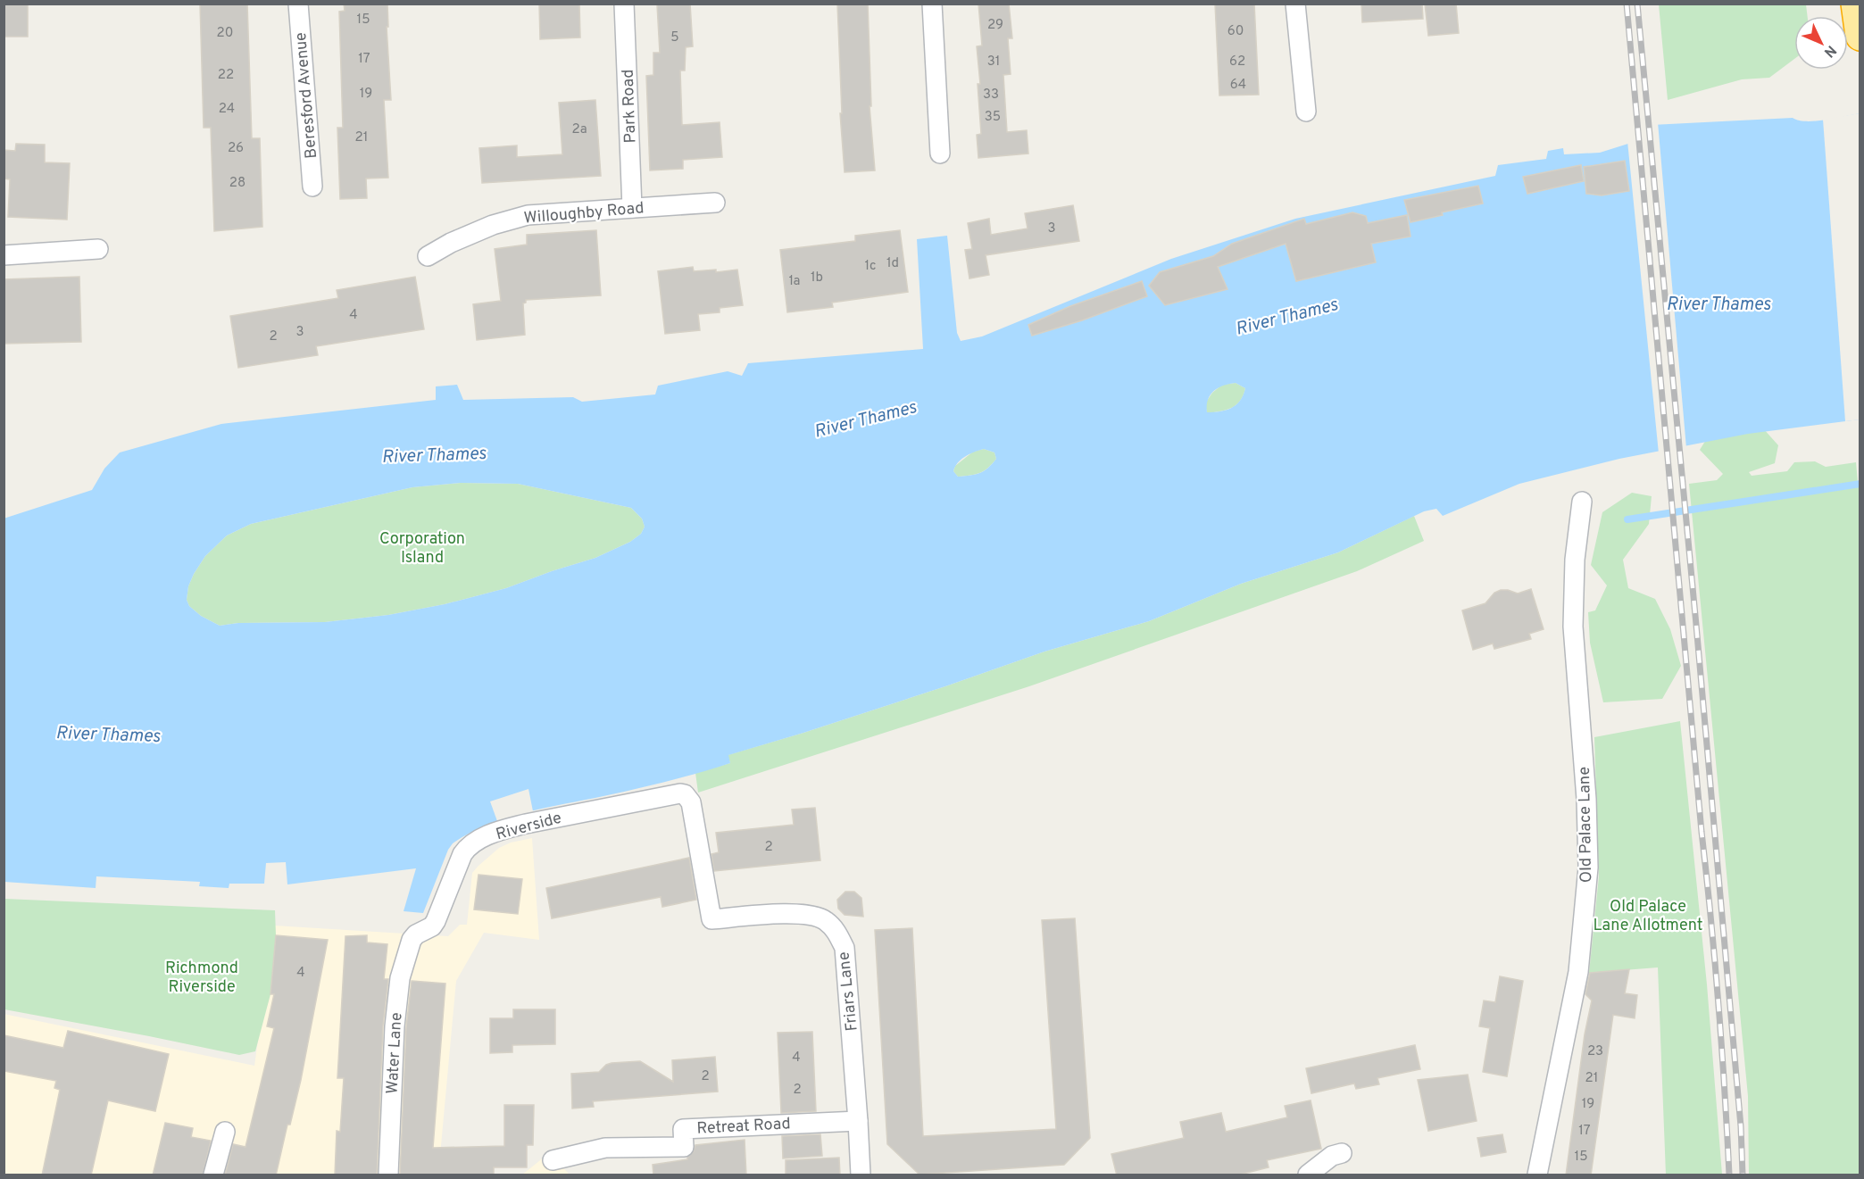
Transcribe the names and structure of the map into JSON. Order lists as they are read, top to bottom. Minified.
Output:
{"streets":{"street":["Beresford Avenue","Park Road","Willoughby Road","Old Palace Lane","Riverside","Friars Lane","Water Lane","Retreat Road"]},"crossings":[["Park Road","Willoughby Road"],["Riverside","Friars Lane"],["Riverside","Water Lane"],["Friars Lane","Retreat Road"]],"water":["River Thames"],"parks":["Corporation Island","Old Palace Lane Allotment","Richmond Riverside"],"house_numbers":["15","29","60","20","5","17","31","62","22","64","19","33","24","35","2a","21","26","28","3","1d","1c","1b","1a","4","3","2","2","4","23","4","2","21","2","19","17","15"],"north":"bottom right"}
